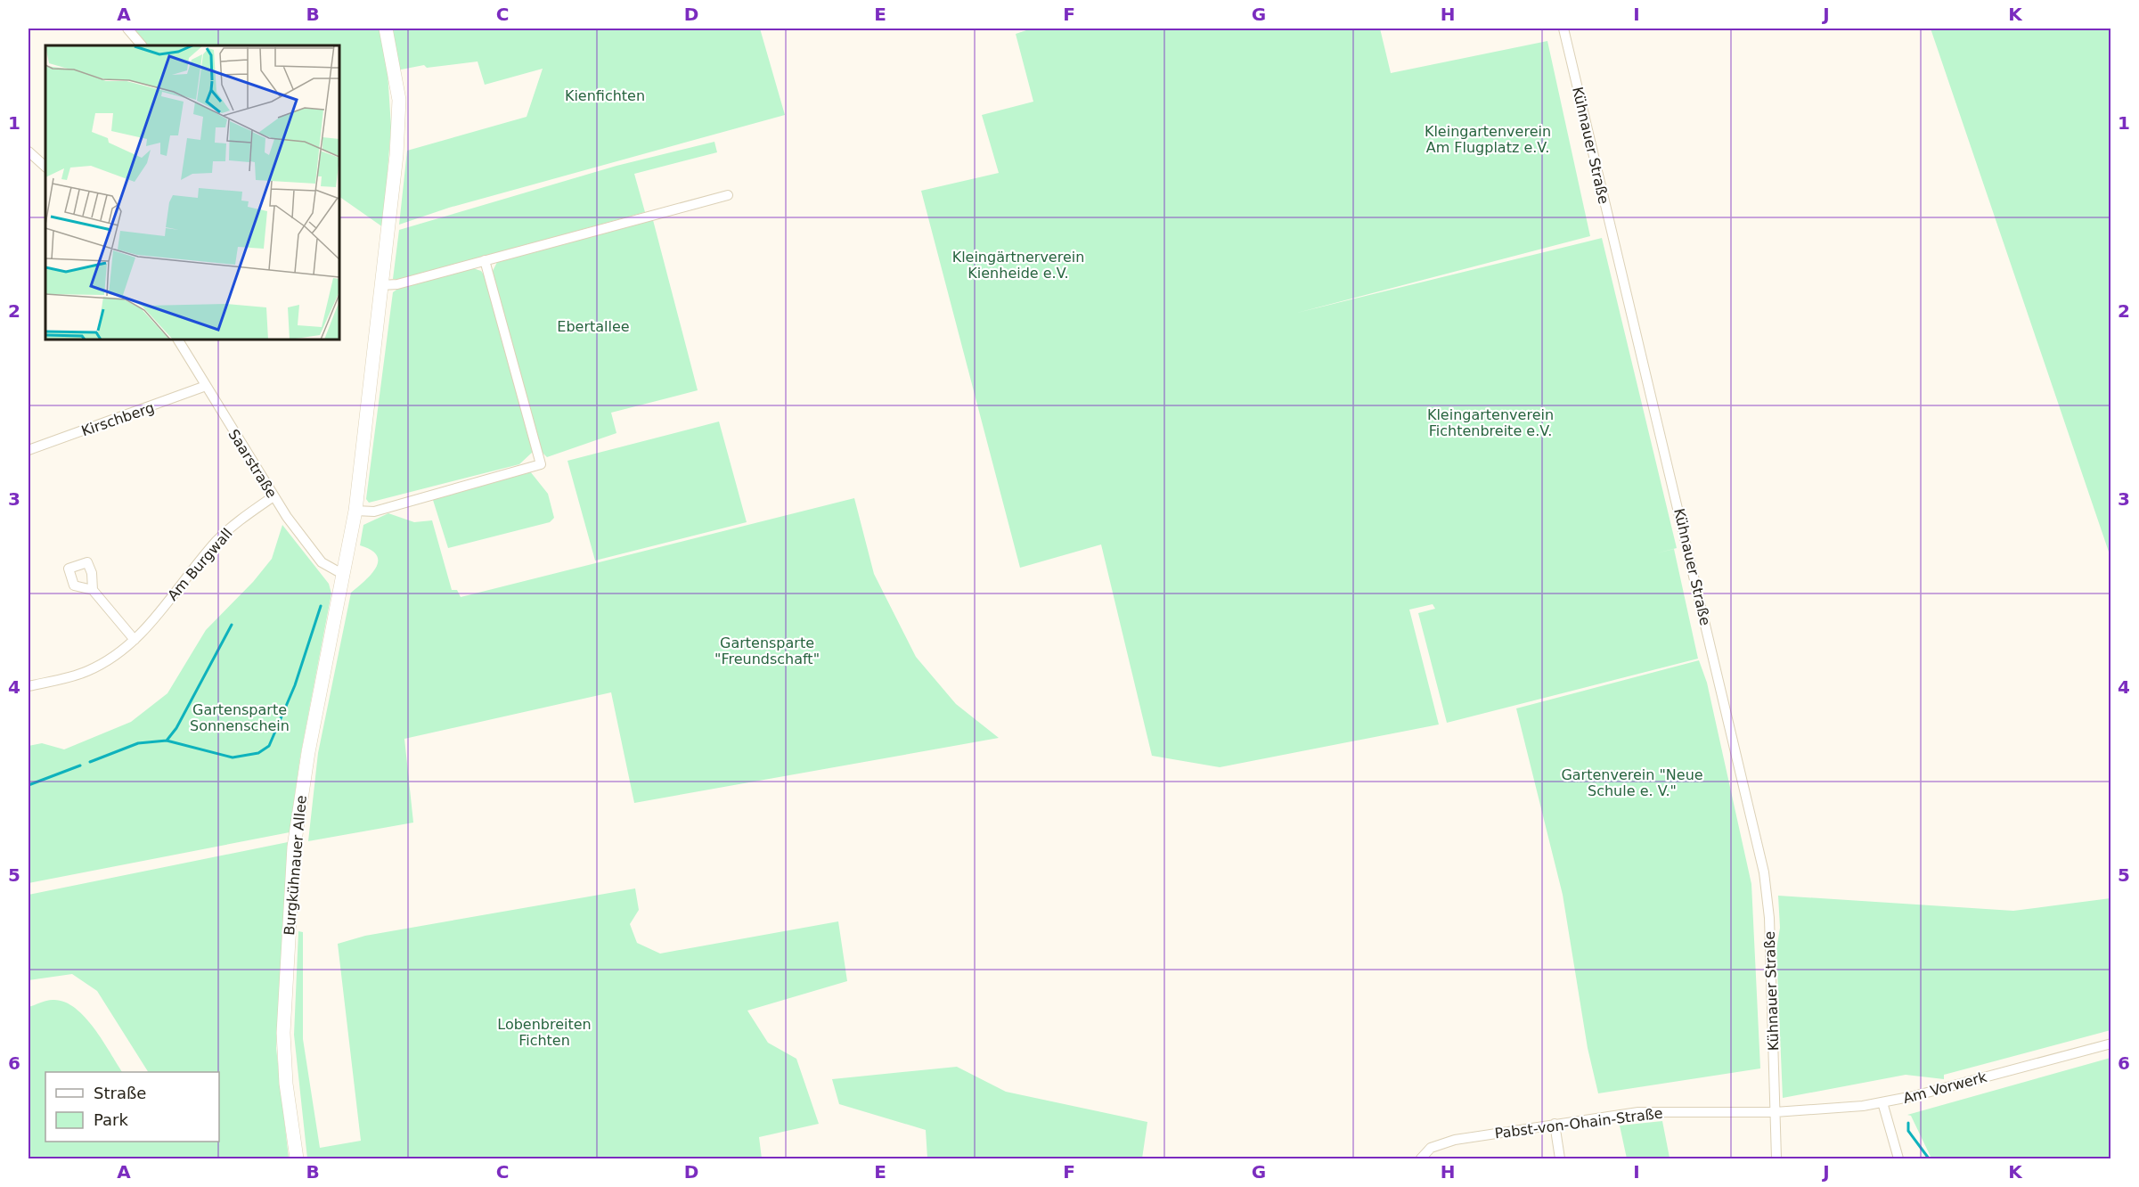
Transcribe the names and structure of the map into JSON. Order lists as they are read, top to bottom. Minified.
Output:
{"streets":{"street":["Kühnauer Straße","Kirschberg","Saarstraße","Am Burgwall","Burgkühnauer Allee","Am Vorwerk","Pabst-von-Ohain-Straße"]},"crossings":[["Kühnauer Straße","Am Vorwerk"],["Kühnauer Straße","Pabst-von-Ohain-Straße"],["Kirschberg","Saarstraße"],["Saarstraße","Am Burgwall"],["Saarstraße","Burgkühnauer Allee"],["Am Vorwerk","Pabst-von-Ohain-Straße"]],"parks":["Kienfichten","Kleingartenverein Am Flugplatz e.V.","Kleingärtnerverein Kienheide e.V.","Ebertallee","Kleingartenverein Fichtenbreite e.V.","Gartensparte \"Freundschaft\"","Gartensparte Sonnenschein","Gartenverein \"Neue Schule e. V.\"","Lobenbreiten Fichten"],"legend":["Straße","Park"],"grid":{"columns":["A","B","C","D","E","F","G","H","I","J","K"],"rows":["1","2","3","4","5","6"]}}
